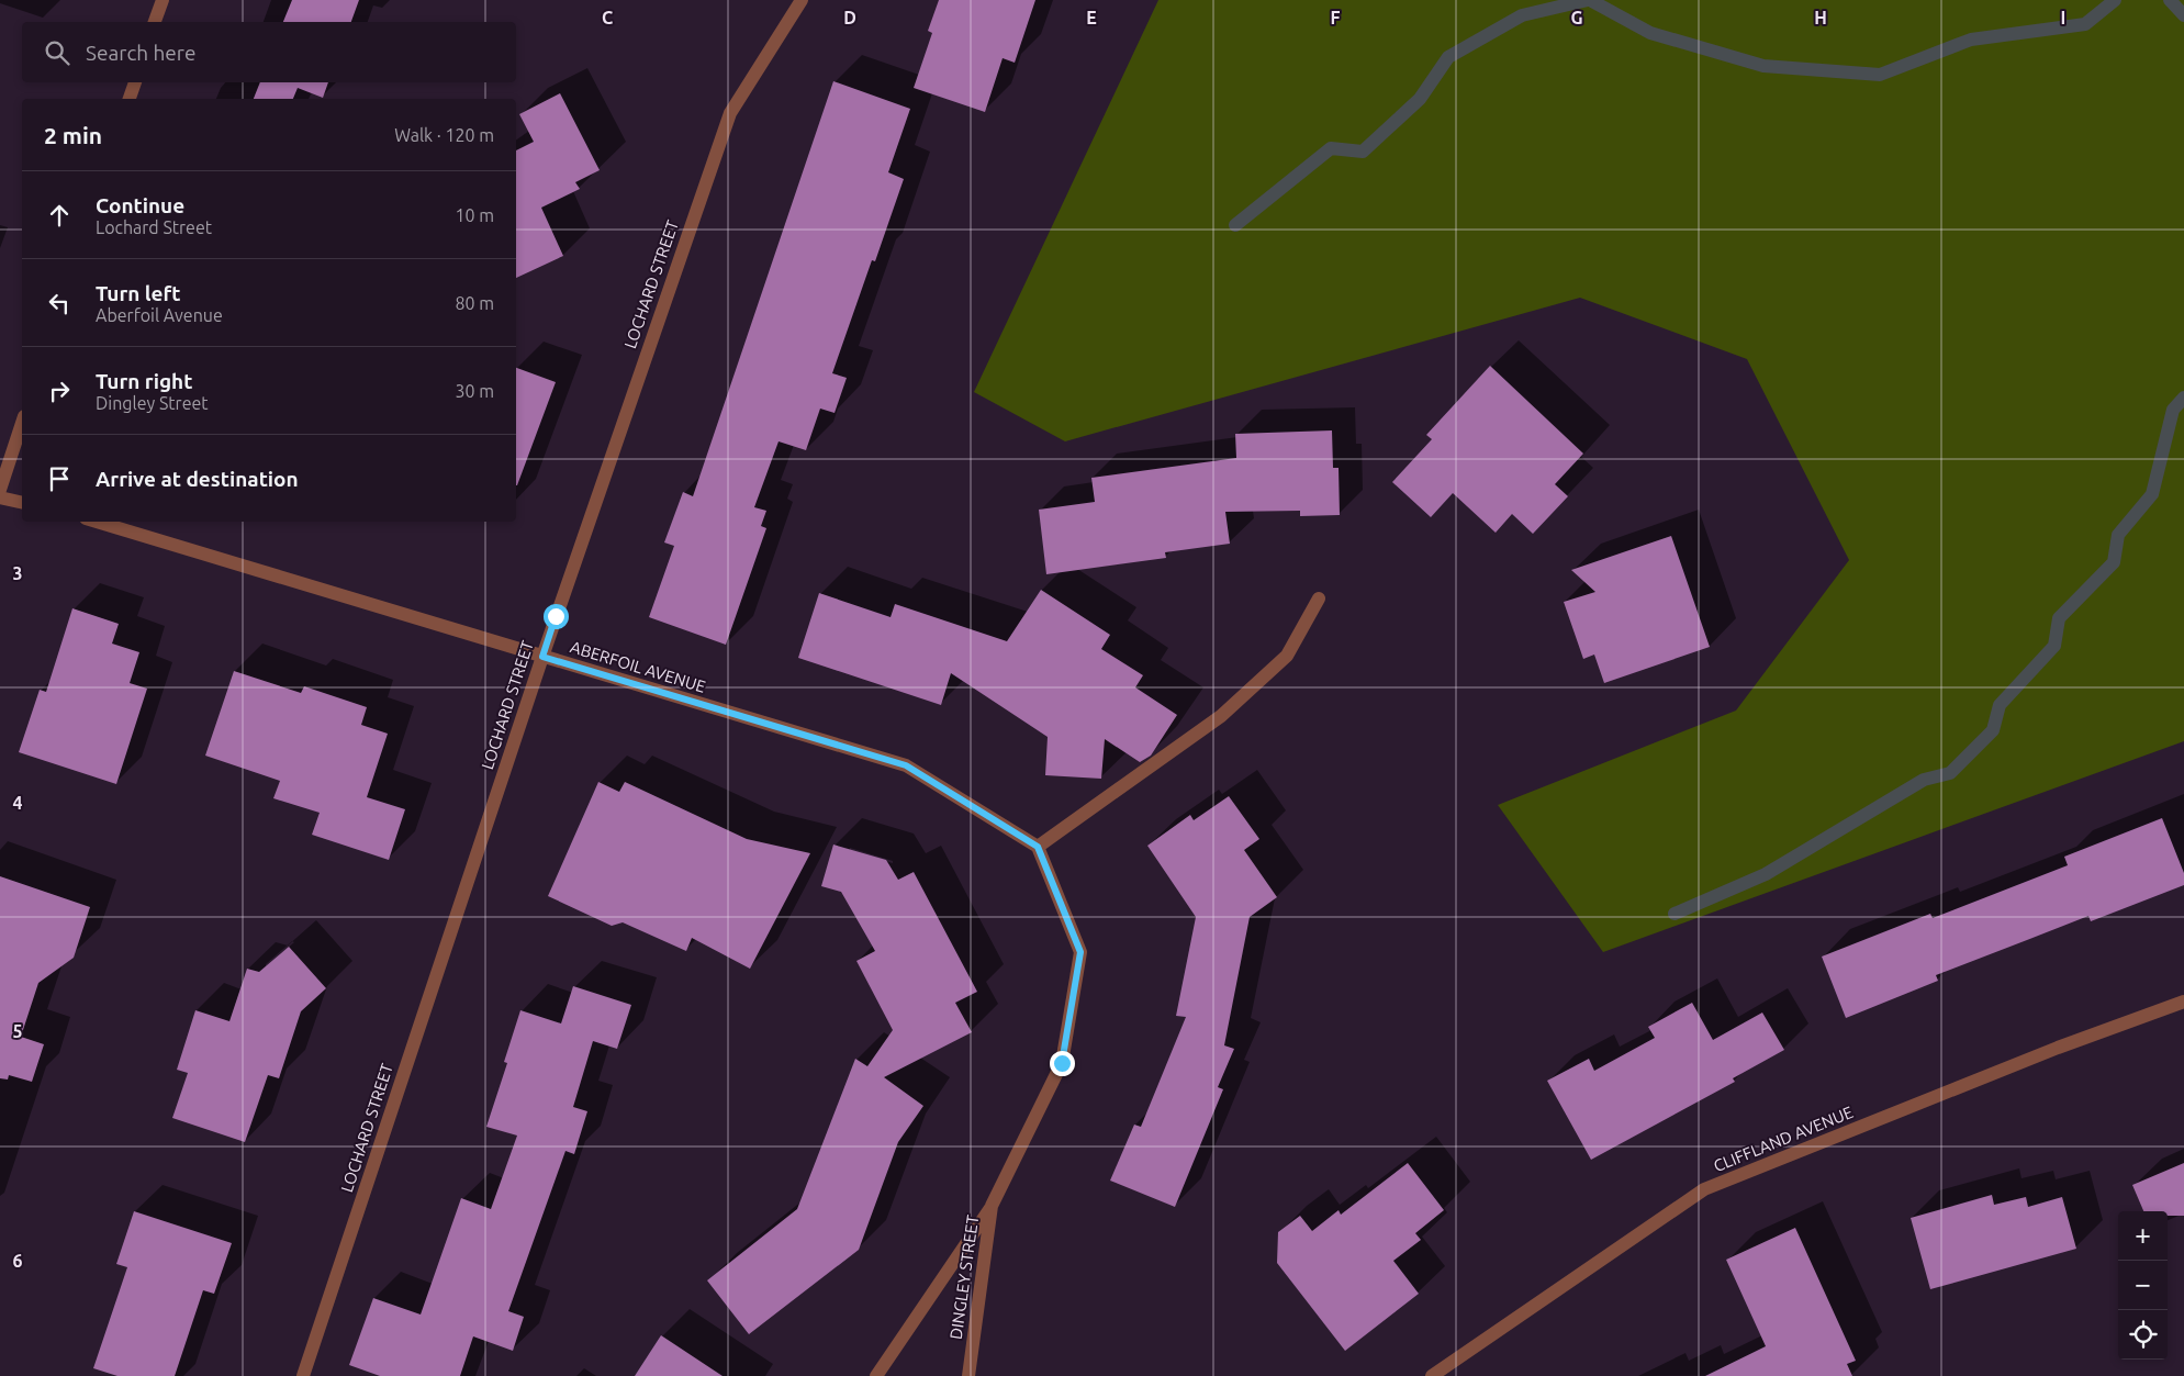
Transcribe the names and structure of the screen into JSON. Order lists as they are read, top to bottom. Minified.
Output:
{"streets":{"street":["LOCHARD STREET","ABERFOIL AVENUE","CLIFFLAND AVENUE","DINGLEY STREET"]},"crossings":[["LOCHARD STREET","ABERFOIL AVENUE"],["ABERFOIL AVENUE","DINGLEY STREET"]],"page":{"search":"Search here","heading":["2 min","Walk · 120 m"],"list":[["Continue","Lochard Street","10 m"],["Turn left","Aberfoil Avenue","80 m"],["Turn right","Dingley Street","30 m"],"Arrive at destination"],"map_buttons":["+","−"]},"grid":{"columns":["C","D","E","F","G","H","I"],"rows":["3","4","5","6"]}}
